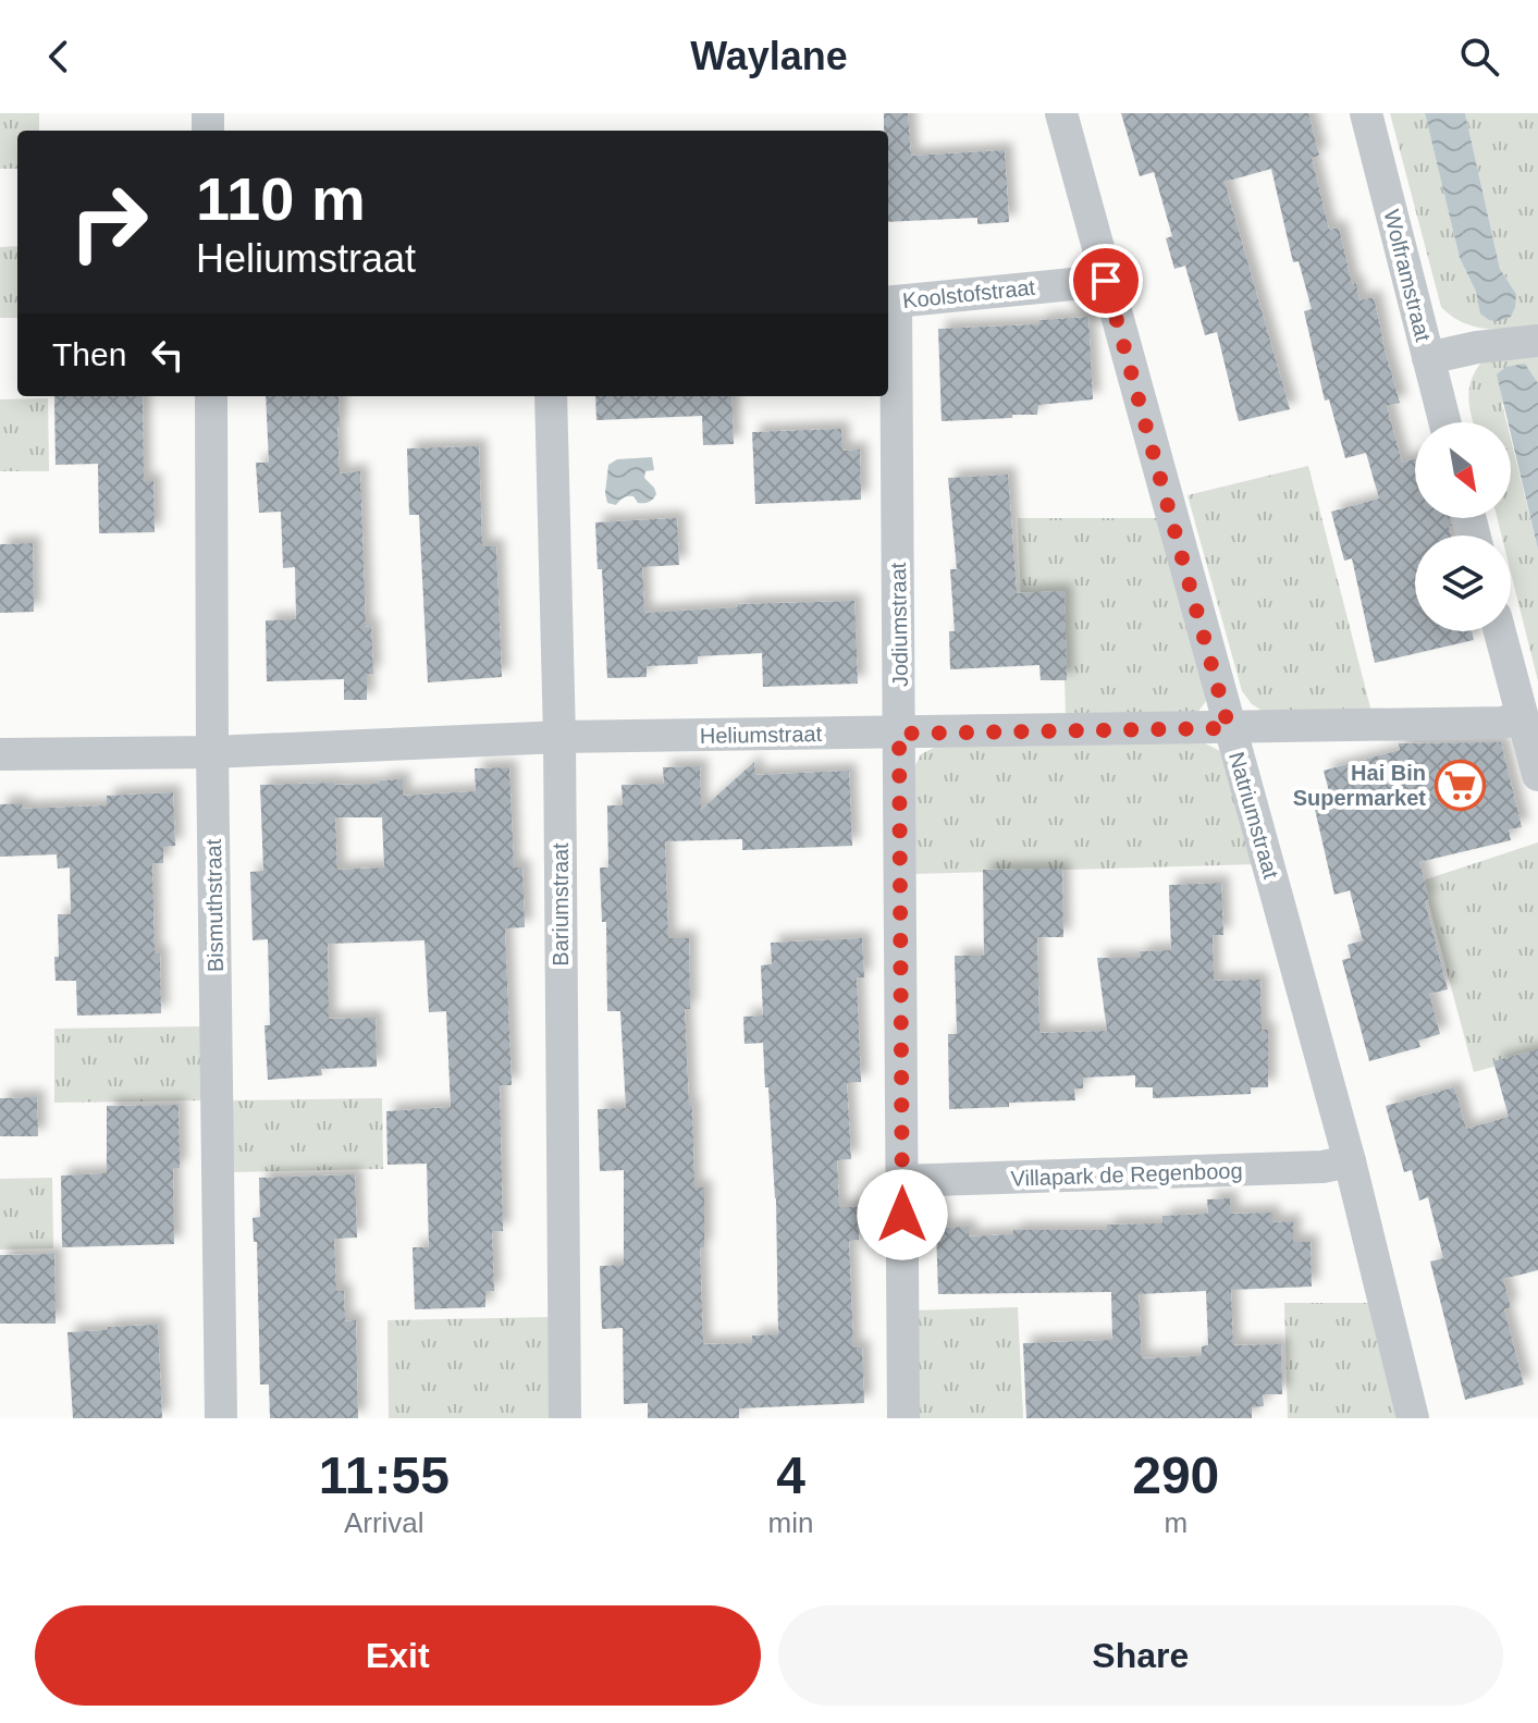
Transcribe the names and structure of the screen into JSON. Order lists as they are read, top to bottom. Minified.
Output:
{"streets":{"street":["Wolframstraat","Koolstofstraat","Jodiumstraat","Heliumstraat","Natriumstraat","Bariumstraat","Bismuthstraat","Villapark de Regenboog"]},"crossings":[["Koolstofstraat","Jodiumstraat"],["Koolstofstraat","Natriumstraat"],["Jodiumstraat","Heliumstraat"],["Jodiumstraat","Villapark de Regenboog"],["Heliumstraat","Natriumstraat"],["Heliumstraat","Bariumstraat"],["Heliumstraat","Bismuthstraat"],["Natriumstraat","Villapark de Regenboog"]],"places":{"supermarket":["Hai Bin Supermarket"]},"north":"bottom right","page":{"header":"Waylane","turn":["110 m","Heliumstraat"],"then":"Then","eta":["11:55","Arrival","4","min","290","m"],"buttons":["Exit","Share"]}}
